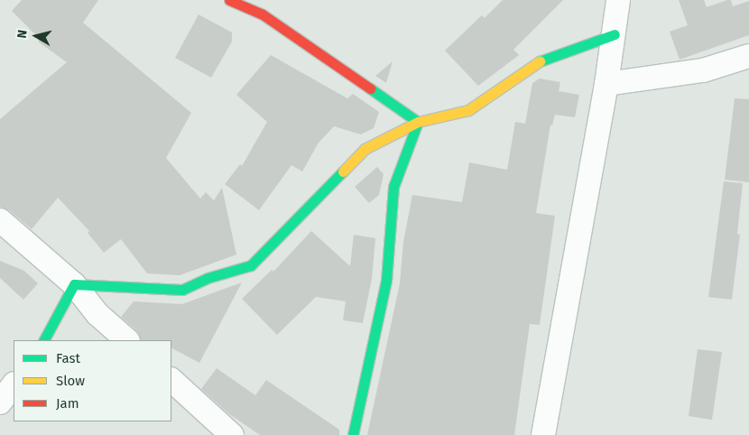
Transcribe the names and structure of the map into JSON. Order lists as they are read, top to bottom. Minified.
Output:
{"legend":["Fast","Slow","Jam"],"north":"left"}
